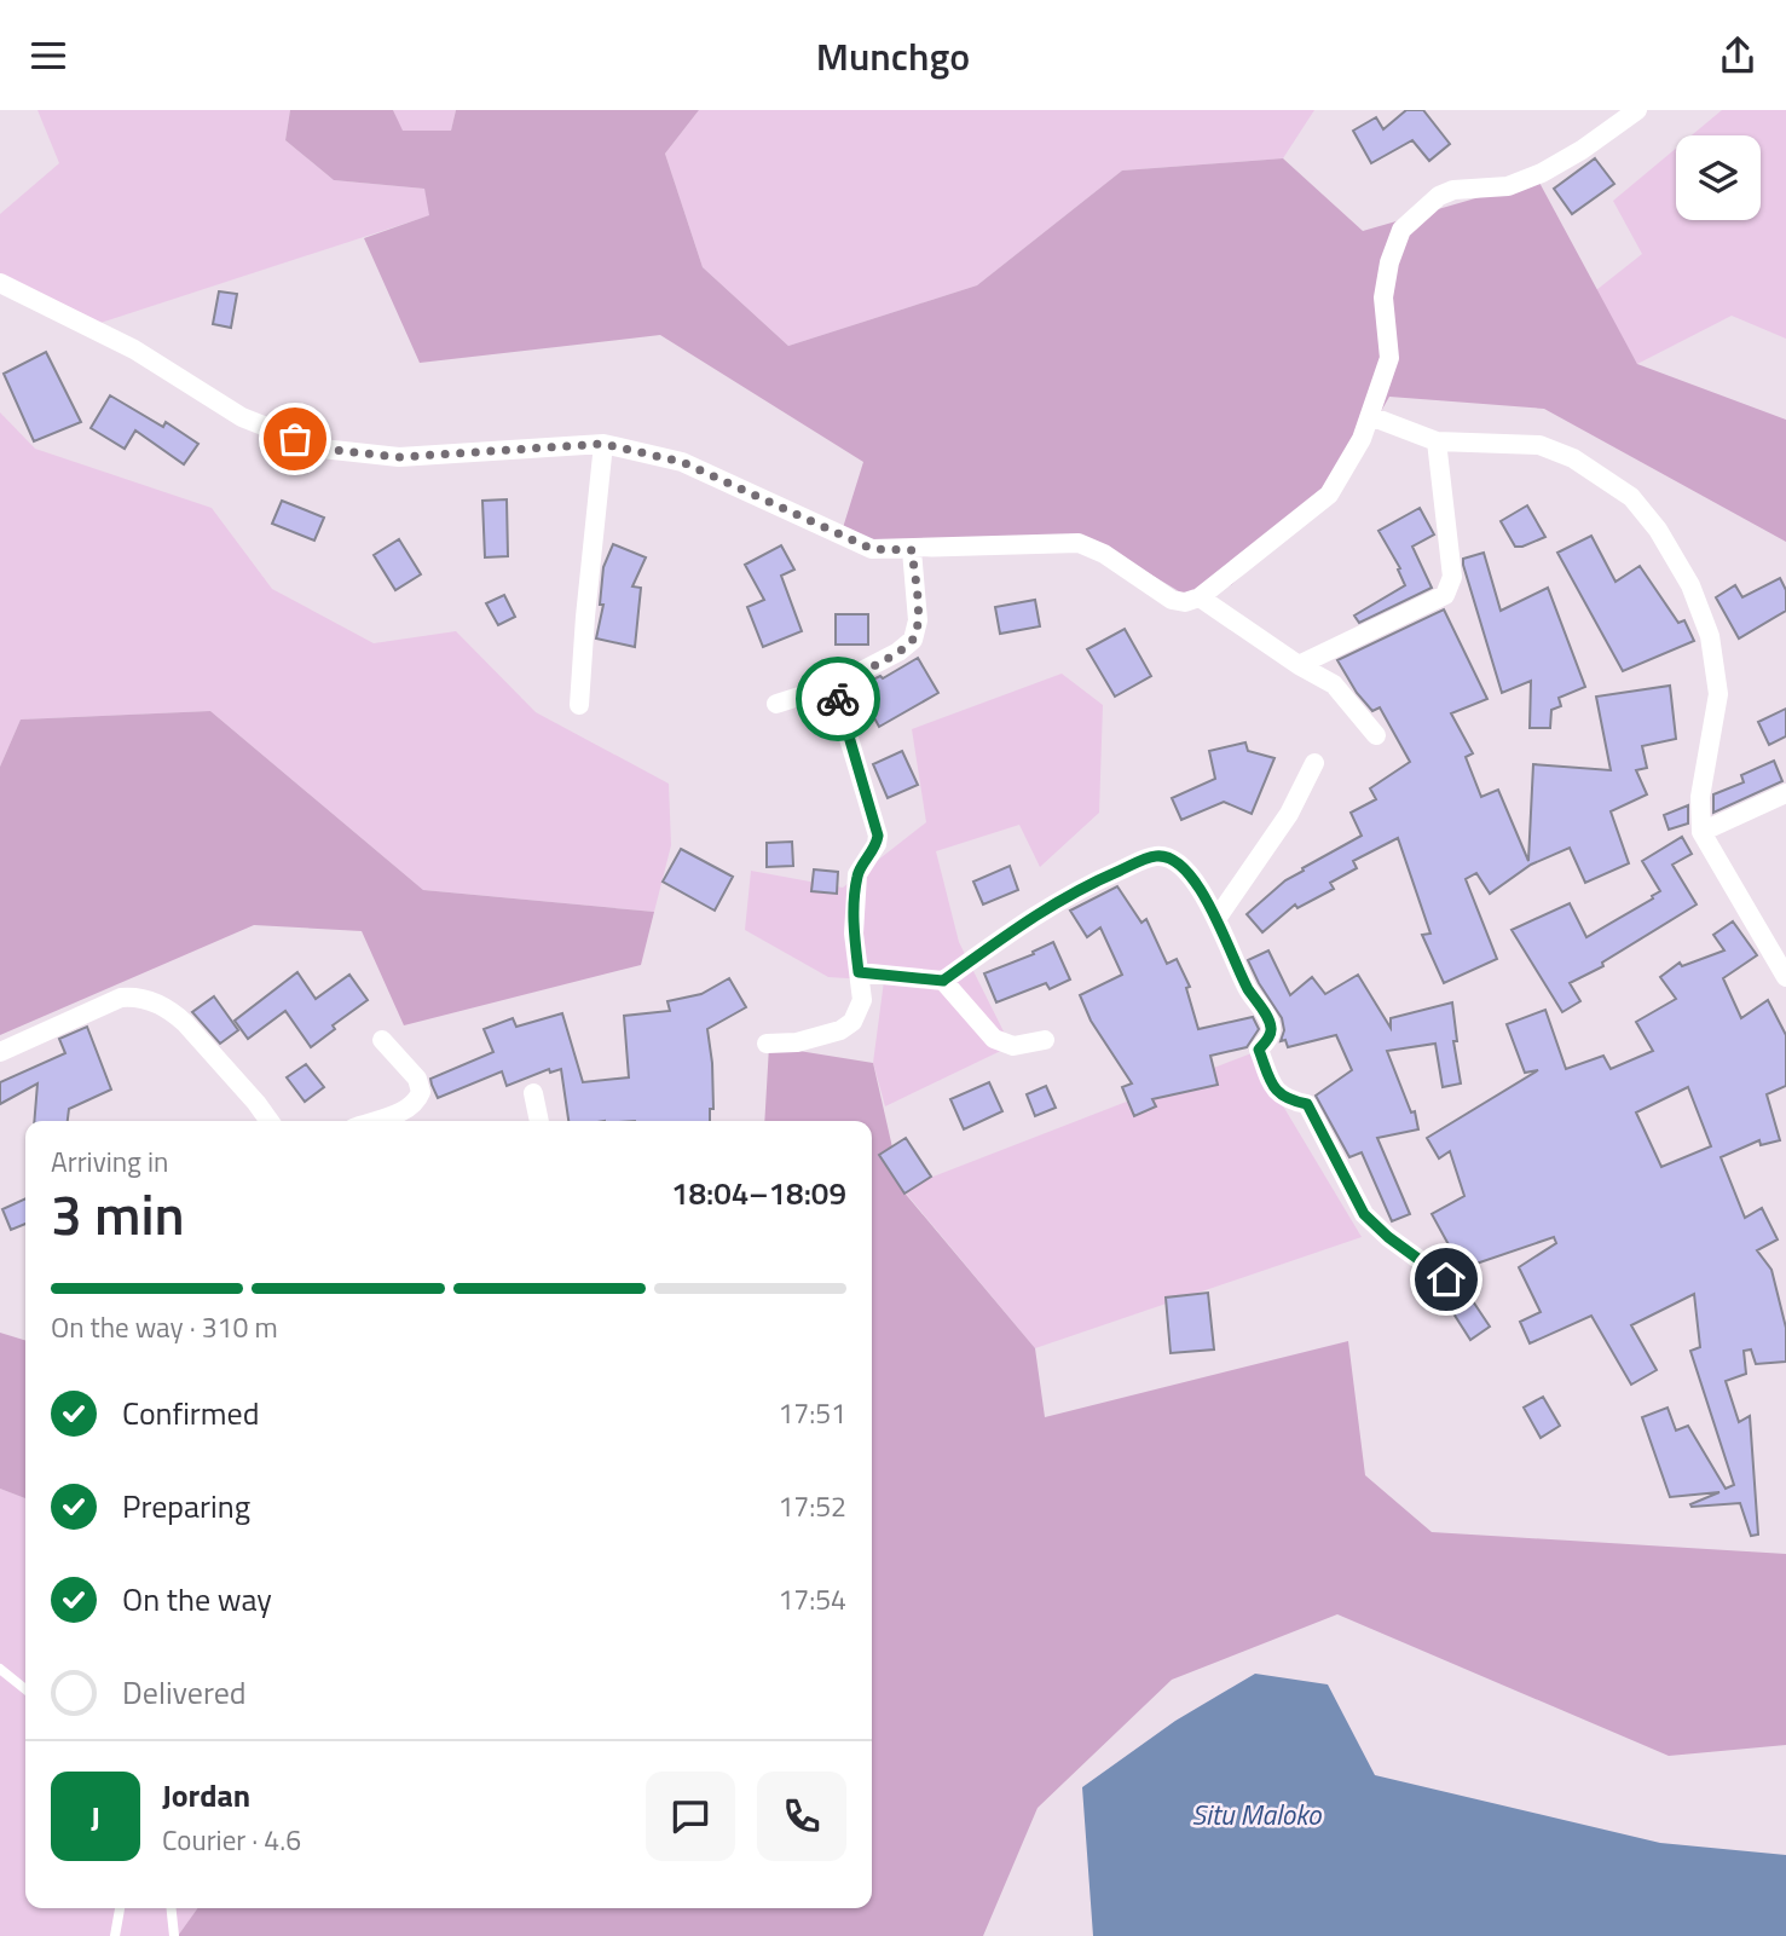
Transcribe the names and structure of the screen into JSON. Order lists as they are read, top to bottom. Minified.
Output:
{"water":["Situ Maloko"],"page":{"header":"Munchgo","heading":["3 min","Arriving in","18:04–18:09"],"panel":["Jordan","Courier · 4.6"],"bar":"On the way · 310 m","list":[["Confirmed","17:51"],["Preparing","17:52"],["On the way","17:54"],"Delivered"],"round":"J"}}
